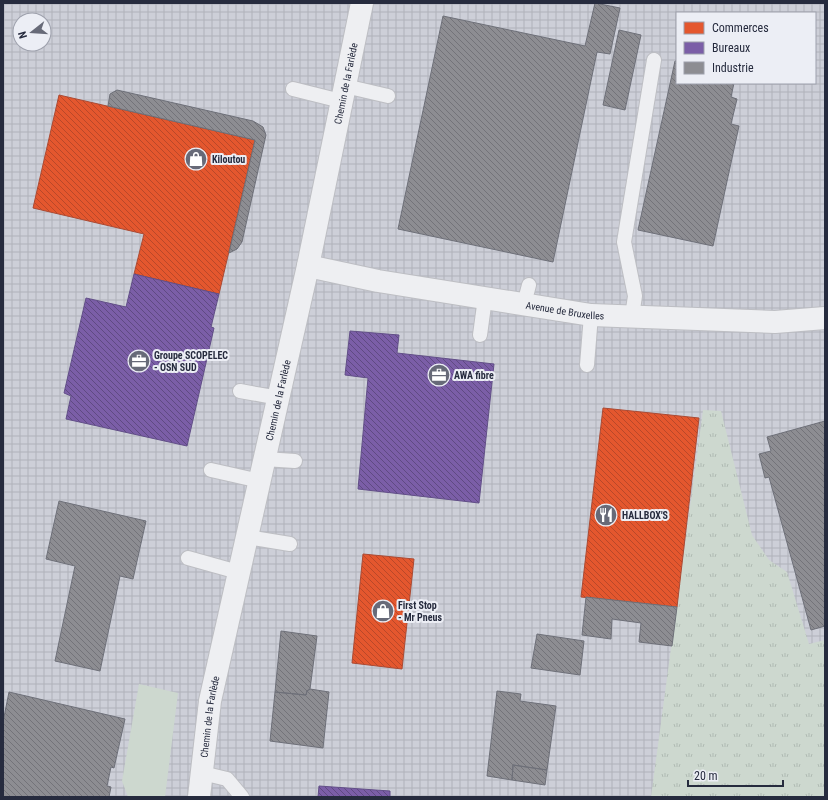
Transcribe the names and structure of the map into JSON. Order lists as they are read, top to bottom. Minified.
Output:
{"streets":{"street":["Chemin de la Farlède","Avenue de Bruxelles"]},"crossings":[["Chemin de la Farlède","Avenue de Bruxelles"]],"places":{"shop":["Kiloutou","First Stop - Mr Pneus"],"office":["Groupe SCOPELEC - OSN SUD","AWA fibre"],"restaurant":["HALLBOX'S"]},"legend":["Commerces","Bureaux","Industrie"],"scale_bar":"20 m","north":"left"}
